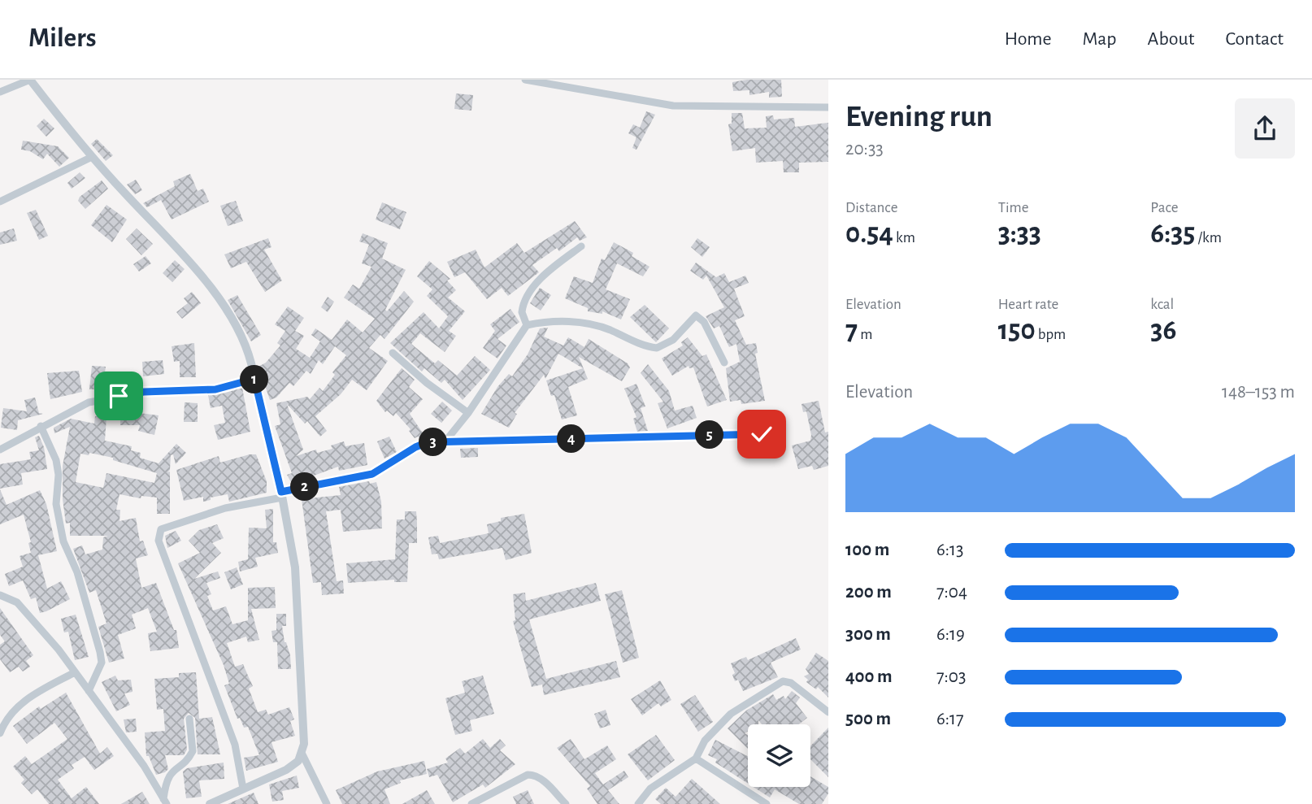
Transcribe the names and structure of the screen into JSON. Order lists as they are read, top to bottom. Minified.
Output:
{"page":{"header":"Milers","nav":["Home","Map","About","Contact"],"heading":["Evening run","20:33"],"stats":[["Distance","0.54 km"],["Time","3:33"],["Pace","6:35 /km"],["Elevation","7 m"],["Heart rate","150 bpm"],["kcal","36"]],"pins":["1","5","4","3","2"],"chart":["Elevation","148–153 m"],"list":[{"name":"100 m","note":"6:13"},{"name":"200 m","note":"7:04"},{"name":"300 m","note":"6:19"},{"name":"400 m","note":"7:03"},{"name":"500 m","note":"6:17"}]}}
